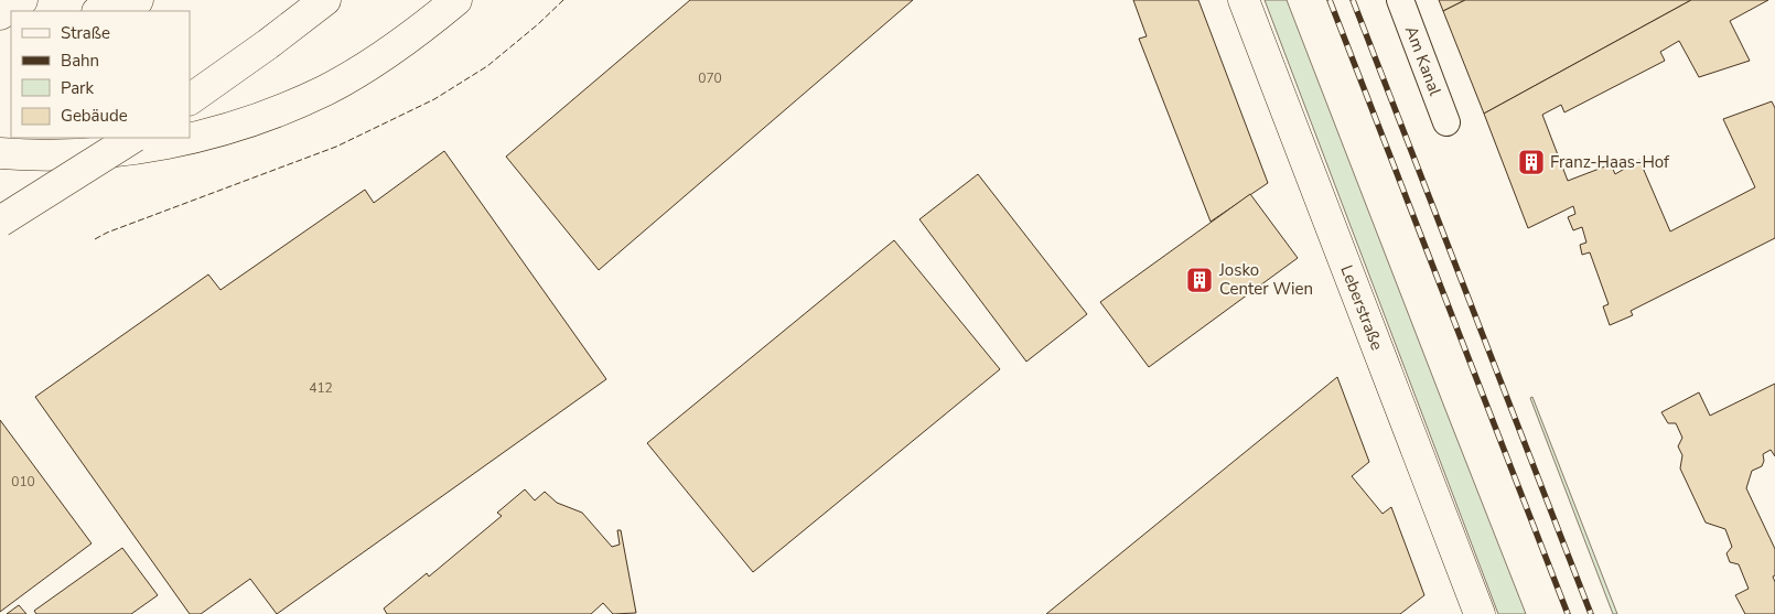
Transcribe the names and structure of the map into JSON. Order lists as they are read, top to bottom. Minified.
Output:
{"streets":{"main road":["Leberstraße"],"street":["Am Kanal"]},"places":{"building":["Franz-Haas-Hof","Josko Center Wien"]},"house_numbers":["070","412","010"],"legend":["Straße","Bahn","Park","Gebäude"]}
